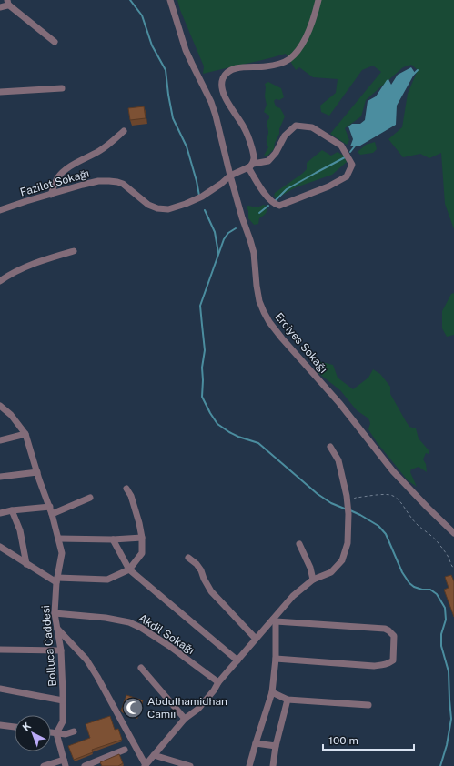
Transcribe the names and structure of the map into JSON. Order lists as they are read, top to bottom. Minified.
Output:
{"streets":{"street":["Fazilet Sokağı","Erciyes Sokağı","Akdil Sokağı","Bolluca Caddesi"]},"crossings":[["Fazilet Sokağı","Erciyes Sokağı"],["Akdil Sokağı","Bolluca Caddesi"]],"places":{"mosque":["Abdulhamidhan Camii"]},"scale_bar":"100 m","north":"top left"}
